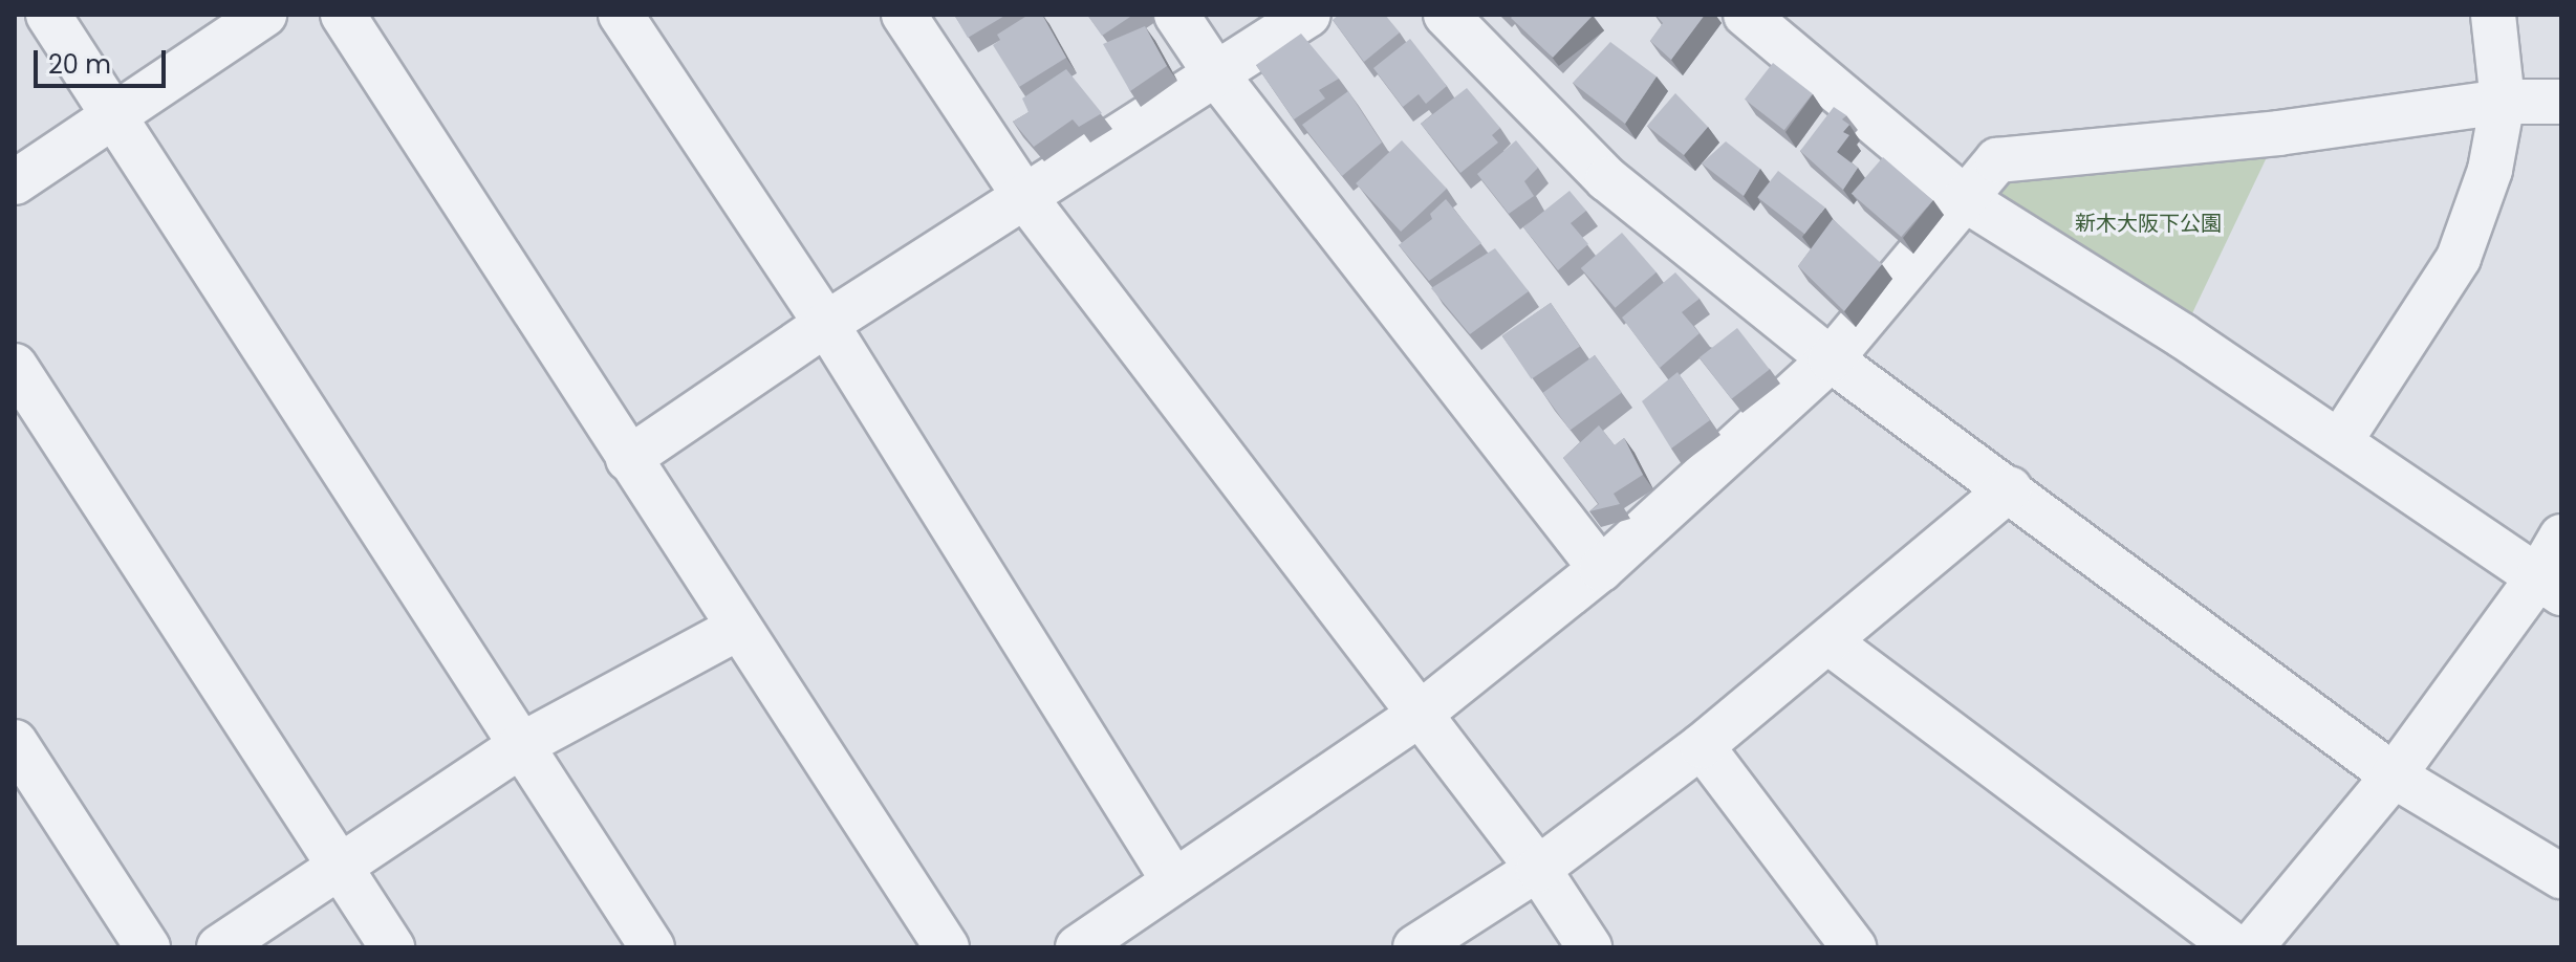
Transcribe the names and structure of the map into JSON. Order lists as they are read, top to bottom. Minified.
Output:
{"parks":["新木大阪下公園"],"scale_bar":"20 m"}
